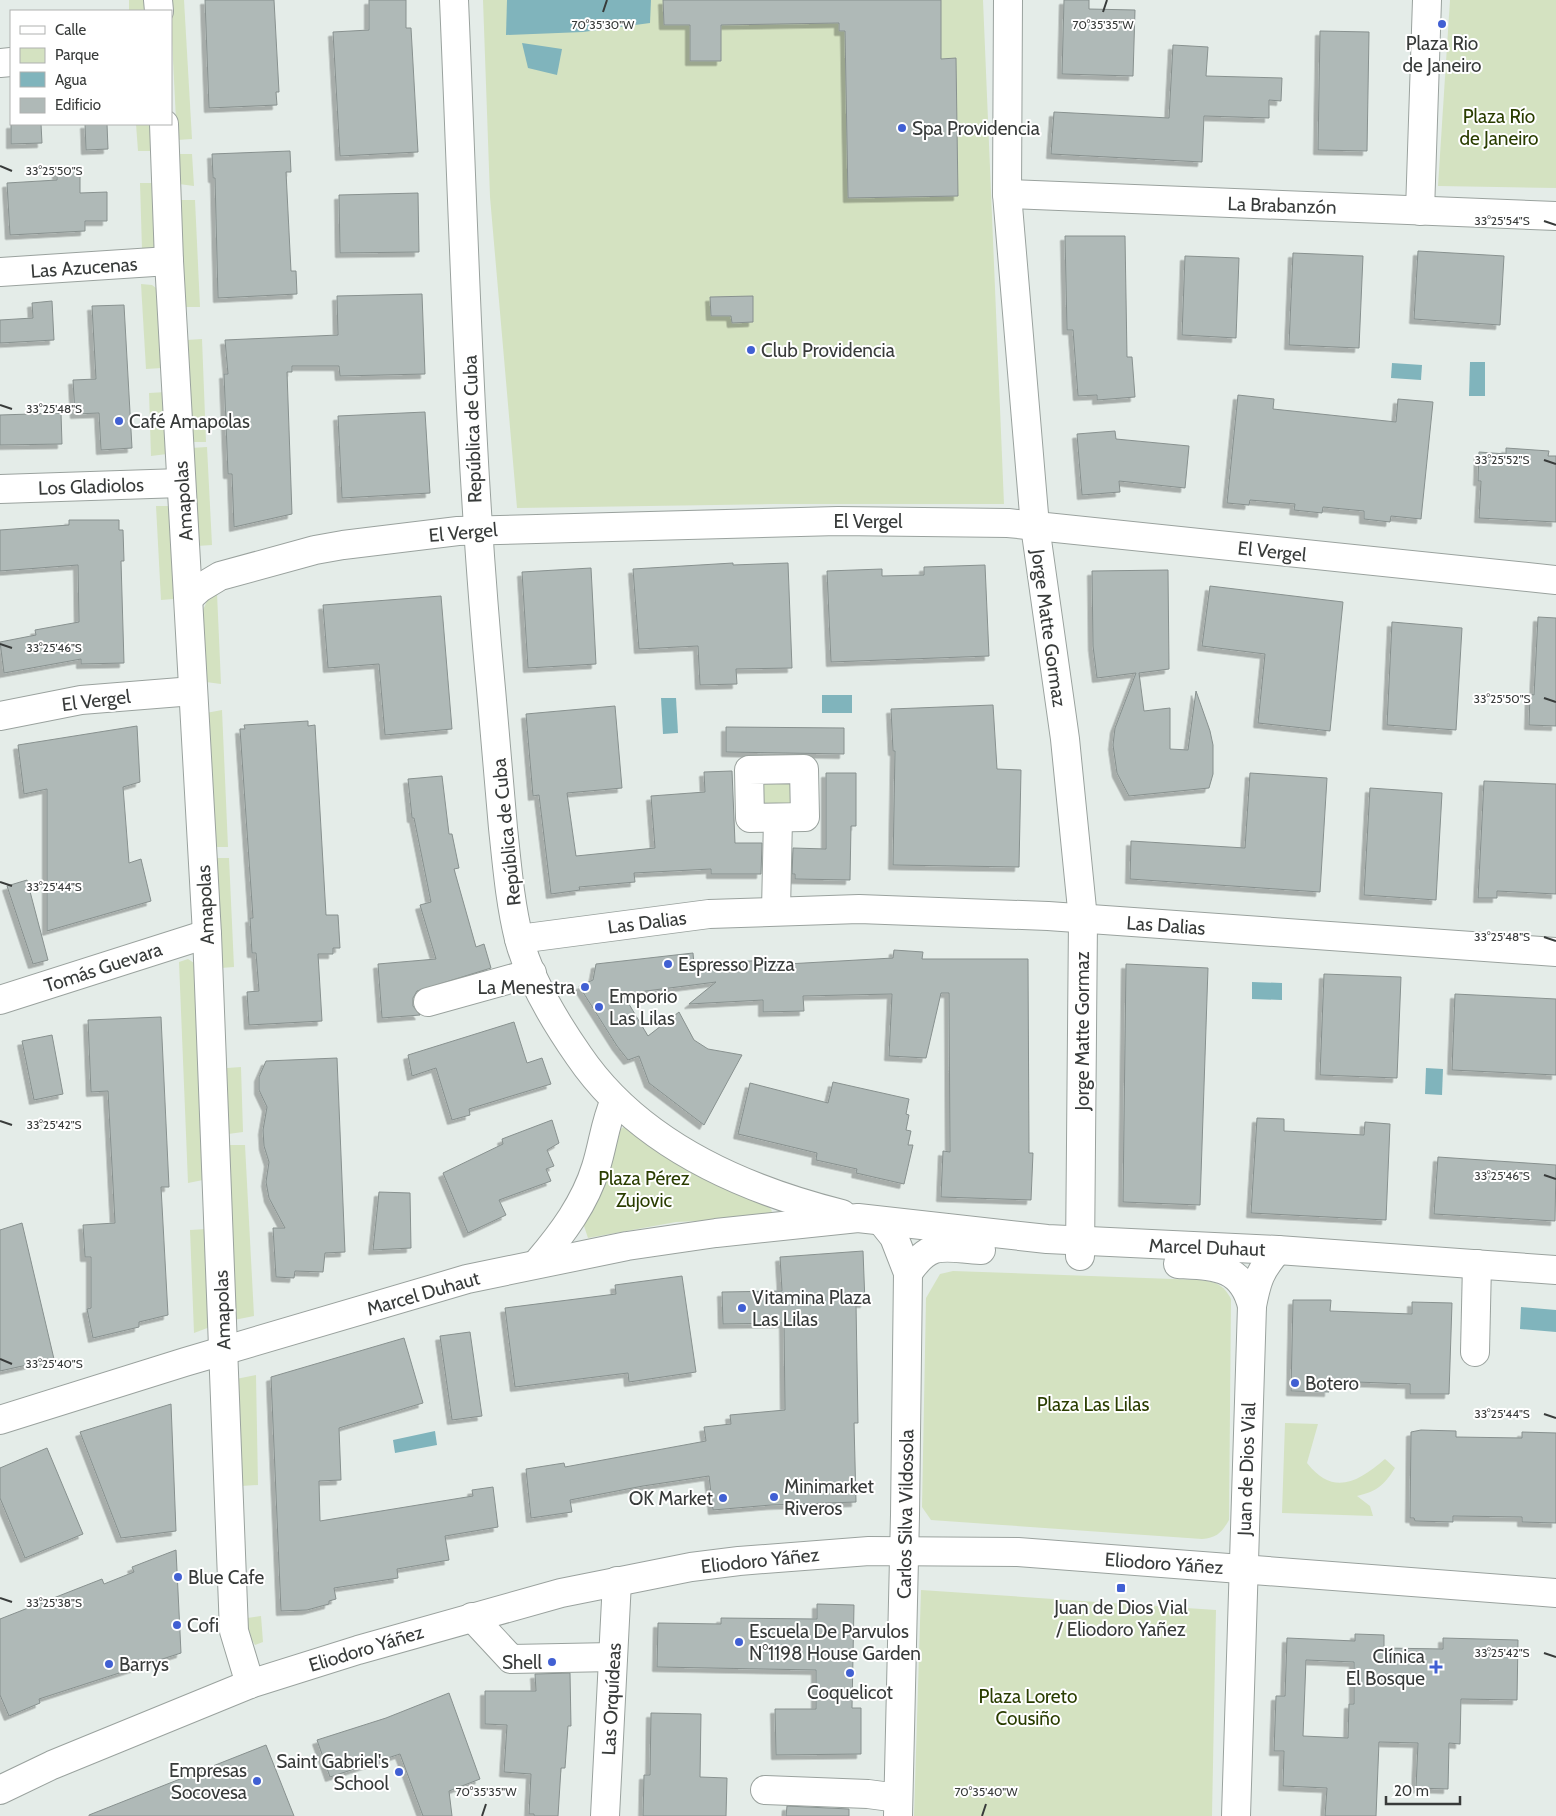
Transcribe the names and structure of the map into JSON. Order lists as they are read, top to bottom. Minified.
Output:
{"streets":{"street":["La Brabanzón","Las Azucenas","República de Cuba","Los Gladiolos","Amapolas","El Vergel","Jorge Matte Gormaz","Las Dalias","Tomás Guevara","Marcel Duhaut","Juan de Dios Vial","Carlos Silva Vildosola","Eliodoro Yáñez","Las Orquídeas"]},"crossings":[["La Brabanzón","Jorge Matte Gormaz"],["Las Azucenas","Amapolas"],["República de Cuba","El Vergel"],["República de Cuba","Las Dalias"],["República de Cuba","Marcel Duhaut"],["Los Gladiolos","Amapolas"],["Amapolas","El Vergel"],["Amapolas","Tomás Guevara"],["Amapolas","Marcel Duhaut"],["Amapolas","Eliodoro Yáñez"],["El Vergel","Jorge Matte Gormaz"],["Jorge Matte Gormaz","Las Dalias"],["Jorge Matte Gormaz","Marcel Duhaut"],["Marcel Duhaut","Juan de Dios Vial"],["Marcel Duhaut","Carlos Silva Vildosola"],["Juan de Dios Vial","Eliodoro Yáñez"],["Carlos Silva Vildosola","Eliodoro Yáñez"],["Eliodoro Yáñez","Las Orquídeas"]],"parks":["Plaza Río de Janeiro","Plaza Pérez Zujovic","Plaza Las Lilas","Plaza Loreto Cousiño"],"places":{"other":["Plaza Rio de Janeiro","Spa Providencia","Club Providencia","Café Amapolas","Espresso Pizza","La Menestra","Emporio Las Lilas","Vitamina Plaza Las Lilas","Botero","Minimarket Riveros","OK Market","Blue Cafe","Cofi","Escuela De Parvulos N°1198 House Garden","Shell","Barrys","Coquelicot","Saint Gabriel's School","Empresas Socovesa"],"transit":["Juan de Dios Vial / Eliodoro Yañez"],"health":["Clínica El Bosque"]},"legend":["Calle","Parque","Agua","Edificio"],"scale_bar":"20 m","coordinates":["70°35'35\"W","70°35'30\"W","33°25'50\"S","33°25'54\"S","33°25'48\"S","33°25'52\"S","33°25'46\"S","33°25'44\"S","33°25'42\"S","33°25'40\"S","33°25'38\"S","70°35'40\"W"]}
